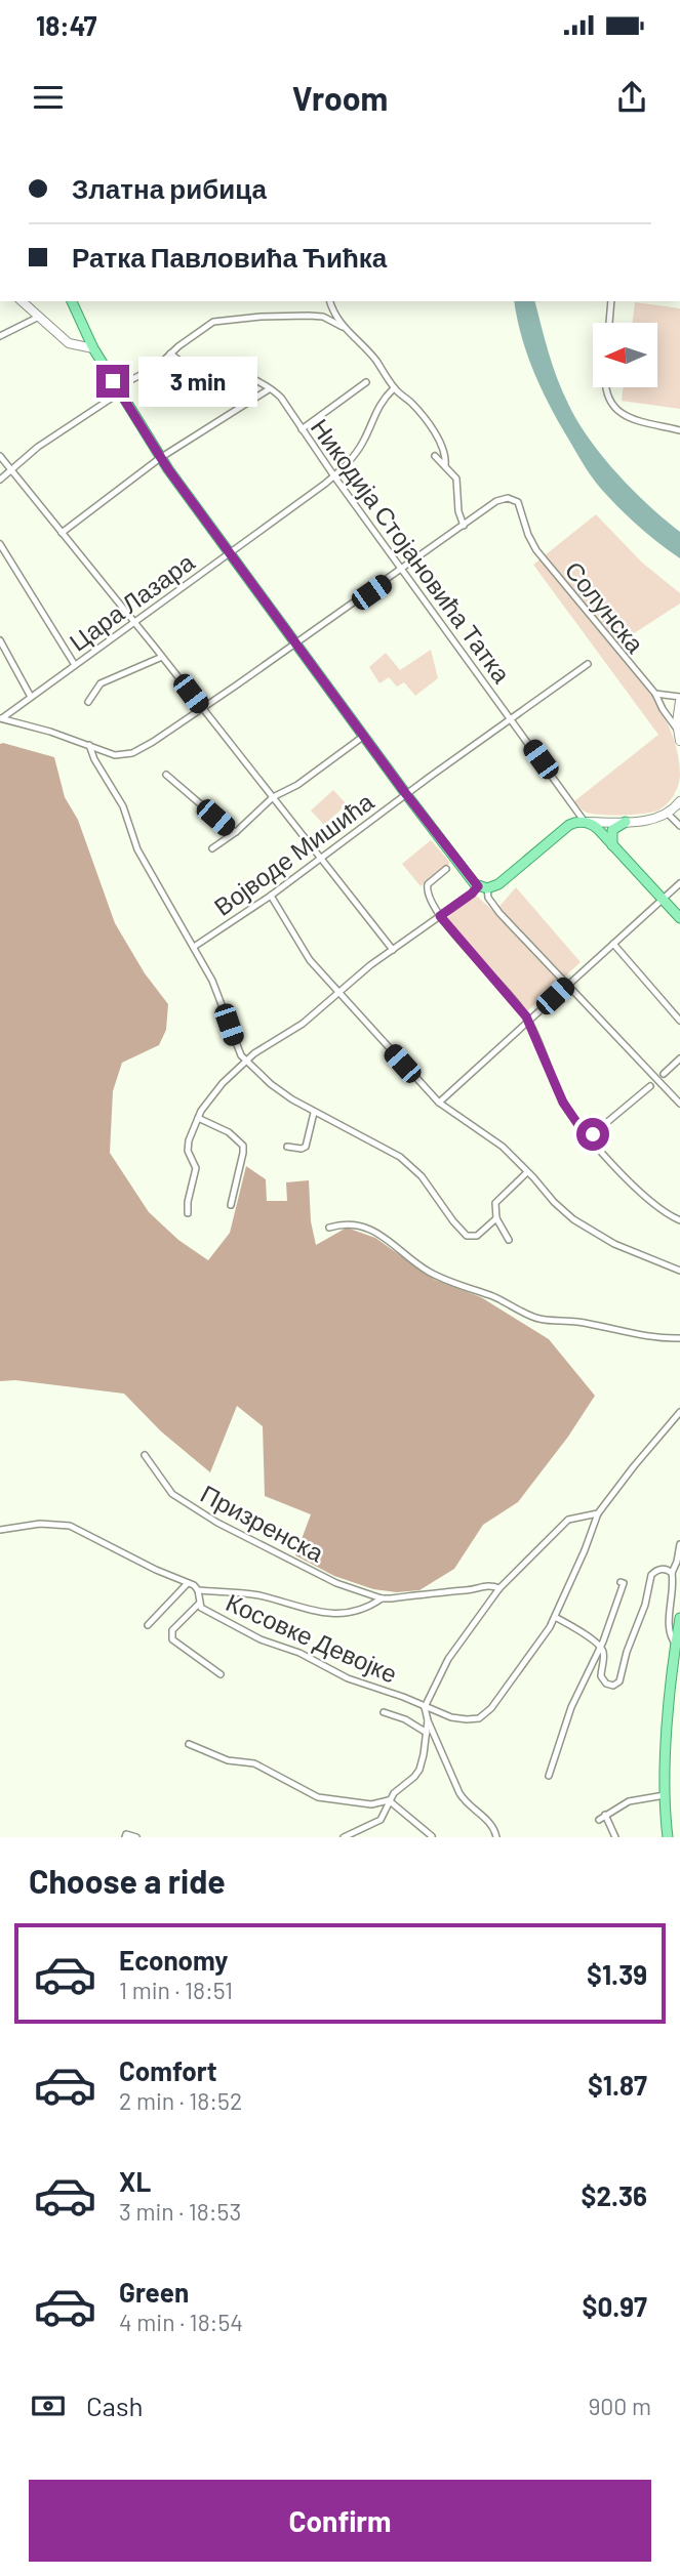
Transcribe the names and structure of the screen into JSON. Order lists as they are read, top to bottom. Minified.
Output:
{"streets":{"street":["Никодија Стојановића Татка","Цара Лазара","Солунска","Војводе Мишића","Призренска","Косовке Девојке"]},"crossings":[["Никодија Стојановића Татка","Цара Лазара"],["Никодија Стојановића Татка","Војводе Мишића"],["Призренска","Косовке Девојке"]],"north":"left","page":{"status":"18:47","header":"Vroom","banner":["Златна рибица","Ратка Павловића Ћићка"],"bubble":"3 min","heading":"Choose a ride","list":[{"name":"Economy","note":"1 min · 18:51","value":"$1.39"},{"name":"Comfort","note":"2 min · 18:52","value":"$1.87"},{"name":"XL","note":"3 min · 18:53","value":"$2.36"},{"name":"Green","note":"4 min · 18:54","value":"$0.97"}],"pay":["Cash","900 m"],"buttons":"Confirm"}}
